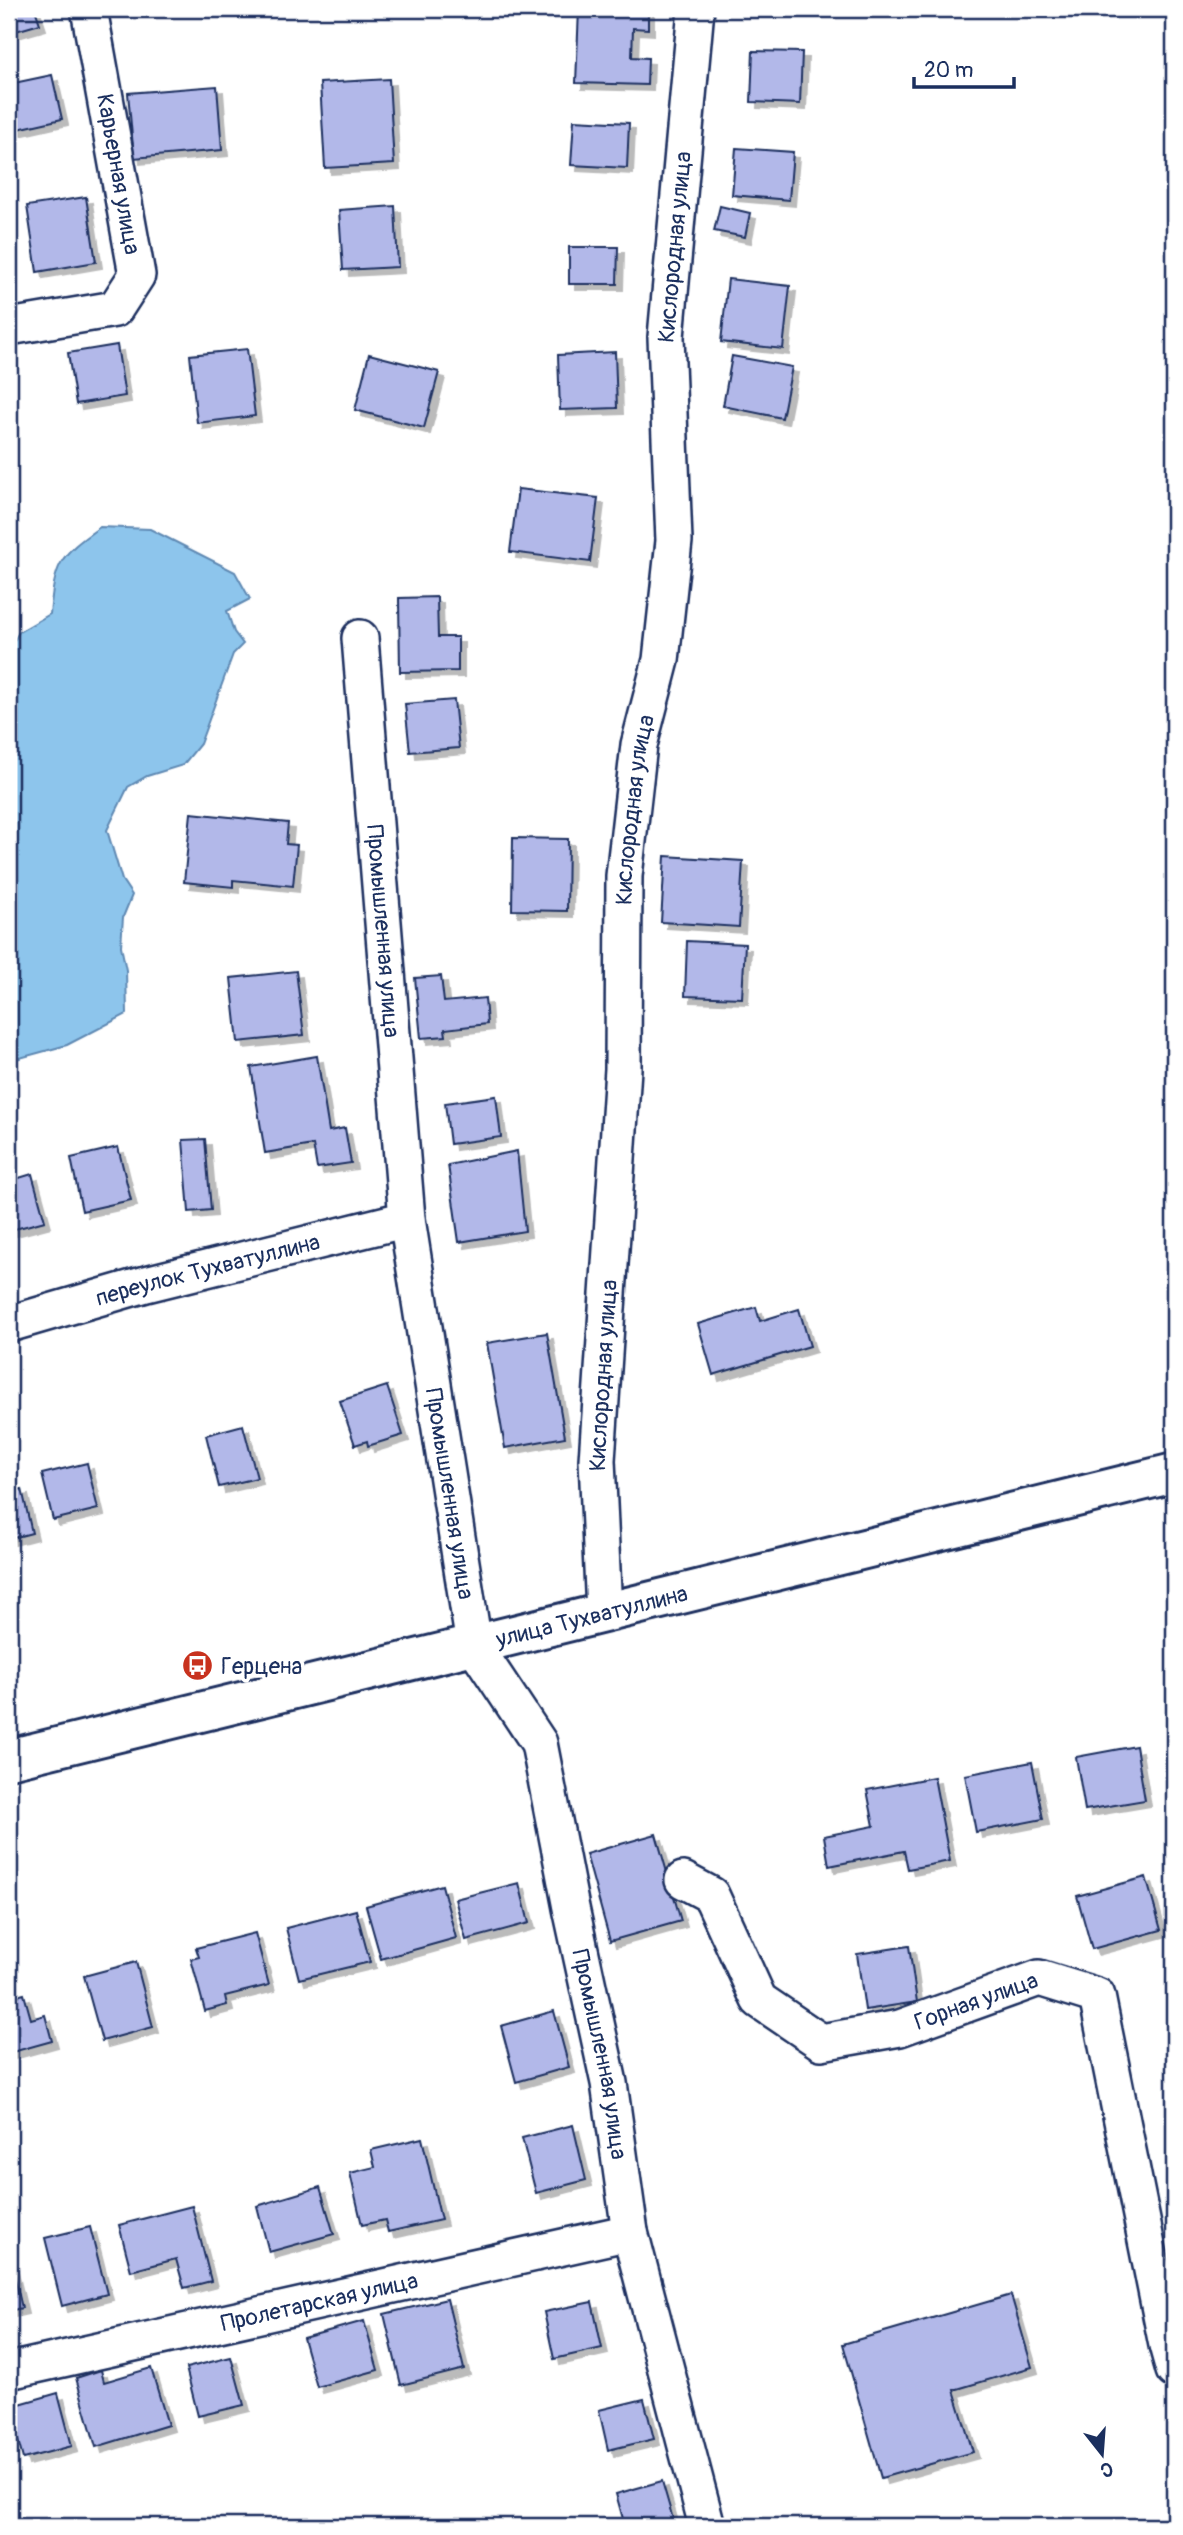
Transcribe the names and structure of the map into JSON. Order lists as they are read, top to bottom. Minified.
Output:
{"streets":{"main road":["улица Тухватуллина"],"street":["Карьерная улица","Кислородная улица","Промышленная улица","переулок Тухватуллина","Горная улица","Пролетарская улица"]},"crossings":[["Кислородная улица","улица Тухватуллина"],["Промышленная улица","переулок Тухватуллина"],["Промышленная улица","улица Тухватуллина"],["Промышленная улица","Пролетарская улица"]],"places":{"bus stop":["Герцена"]},"scale_bar":"20 m","north":"bottom"}
